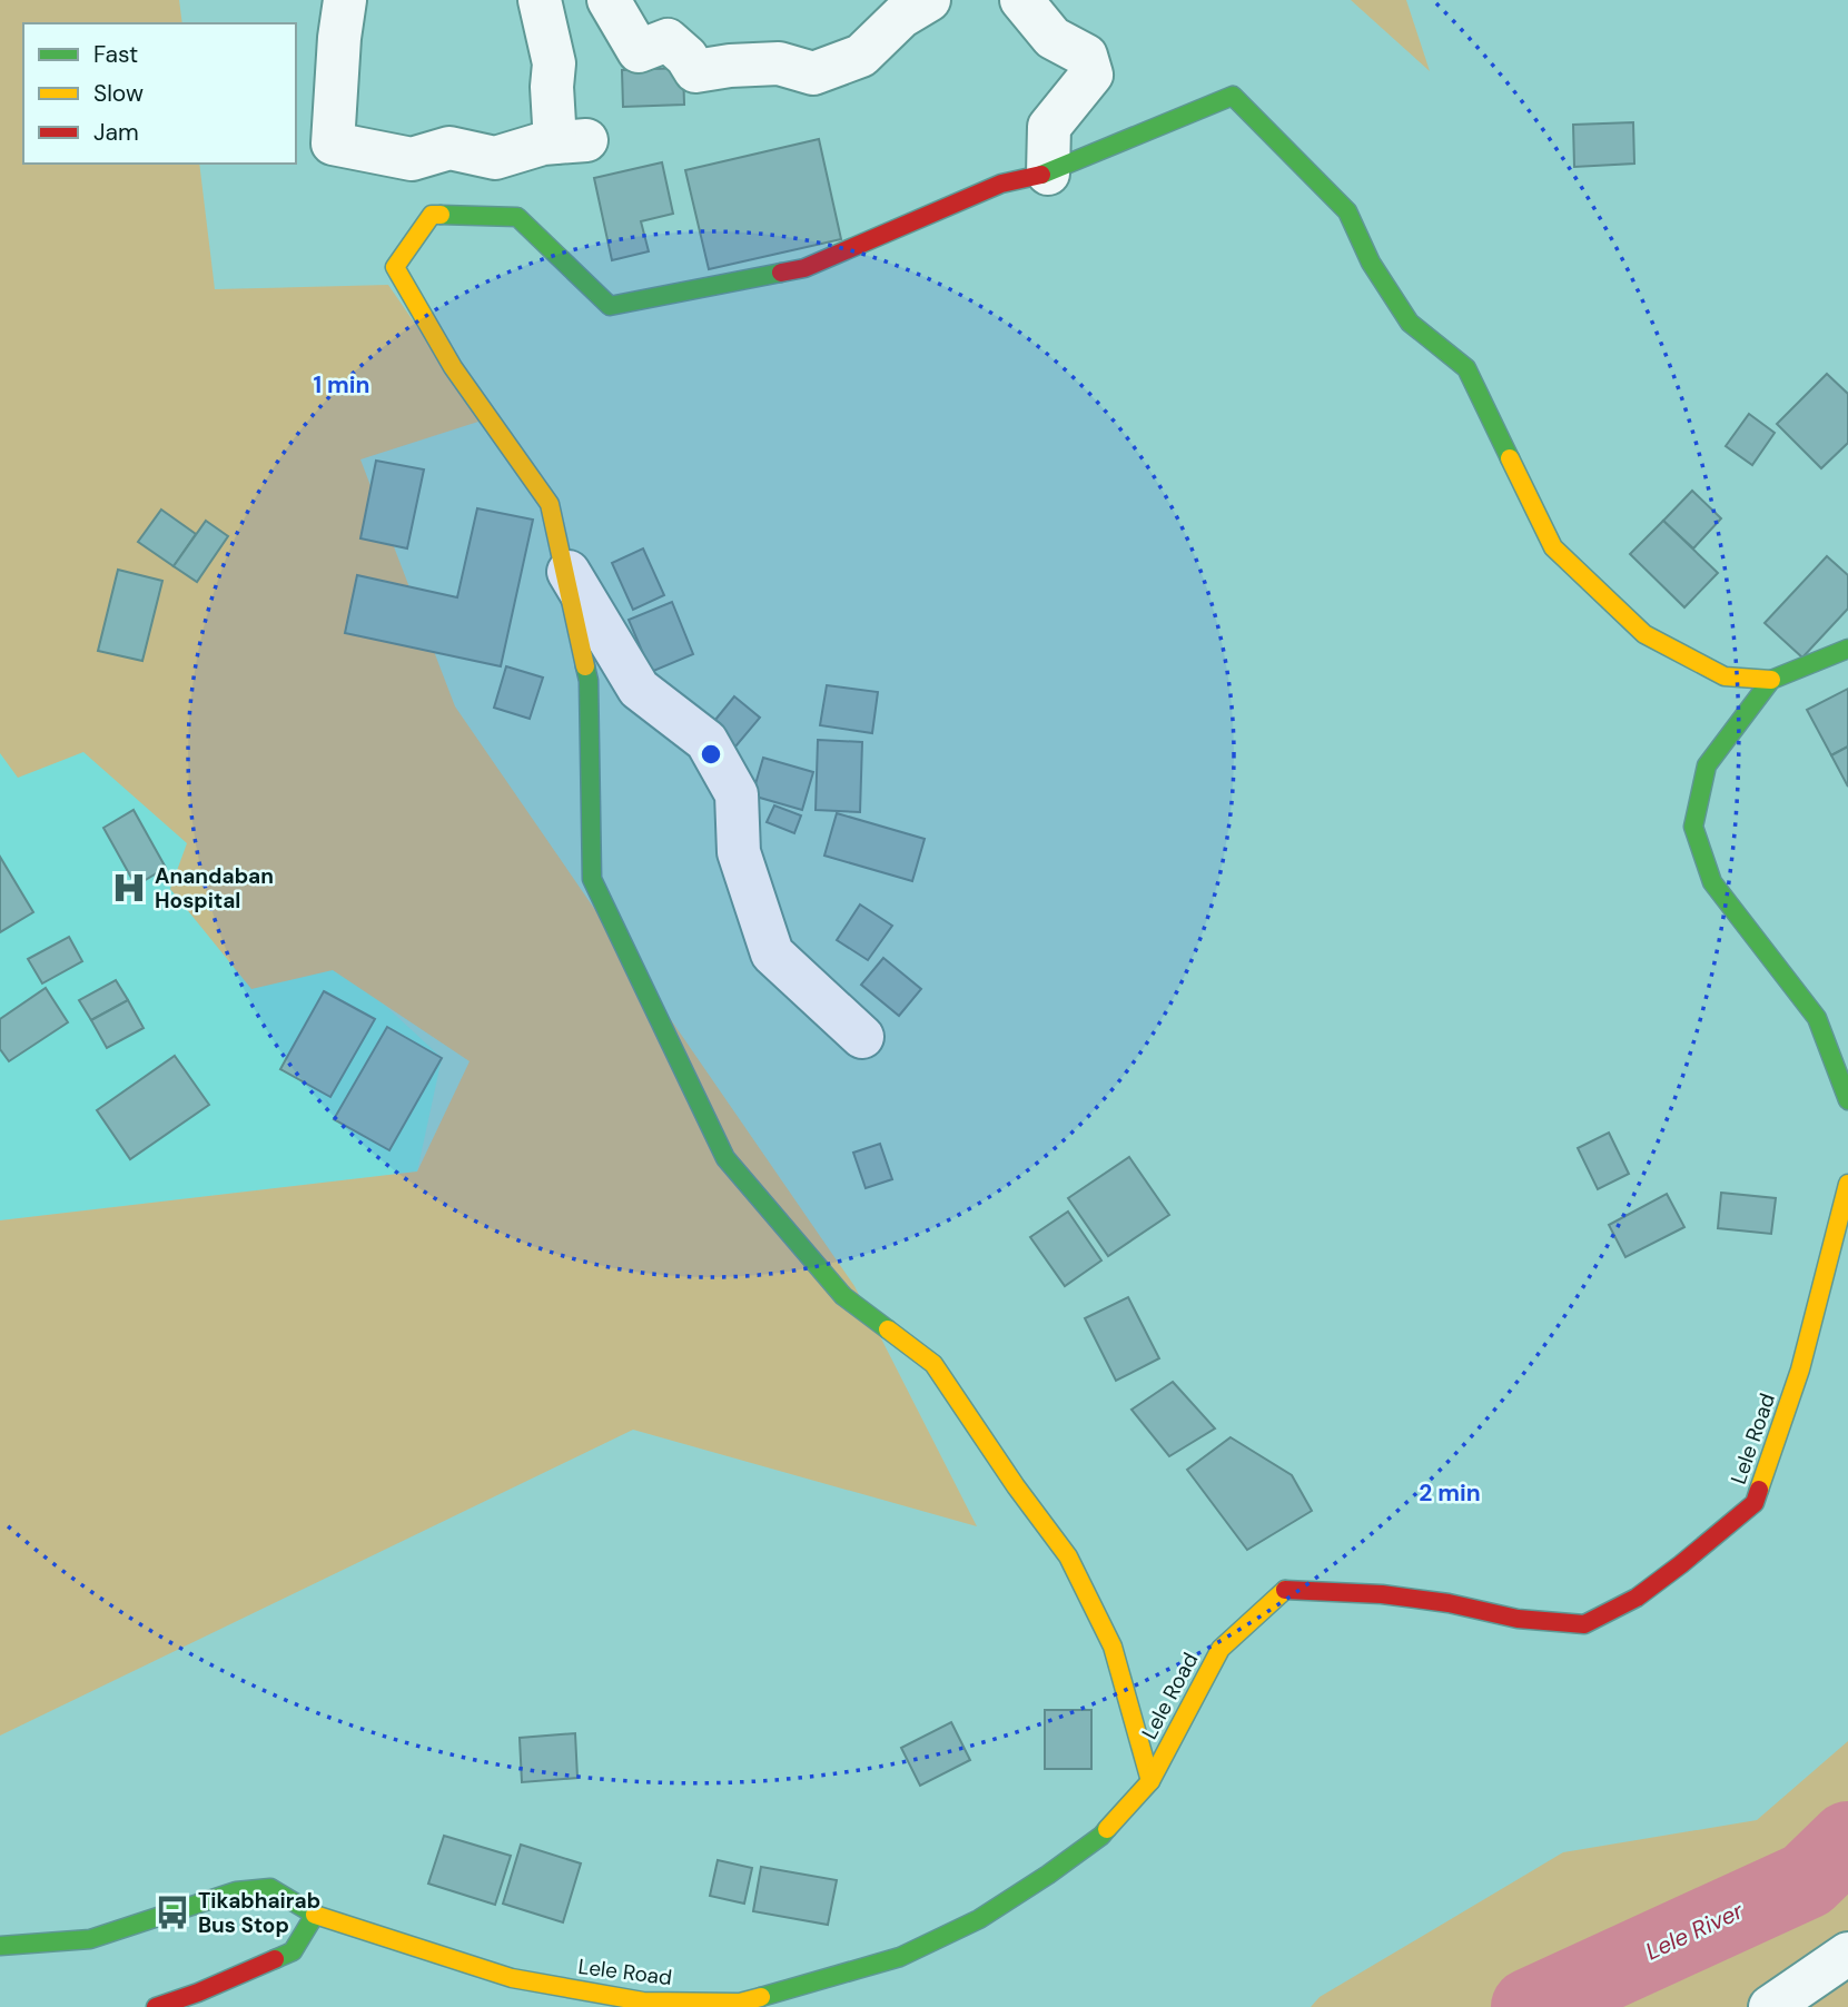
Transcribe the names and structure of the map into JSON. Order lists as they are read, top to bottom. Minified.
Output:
{"streets":{"street":["Lele Road"]},"water":["Lele River"],"places":{"hospital":["Anandaban Hospital"],"bus stop":["Tikabhairab Bus Stop"]},"legend":["Fast","Slow","Jam"],"rings":["1 min","2 min"]}
